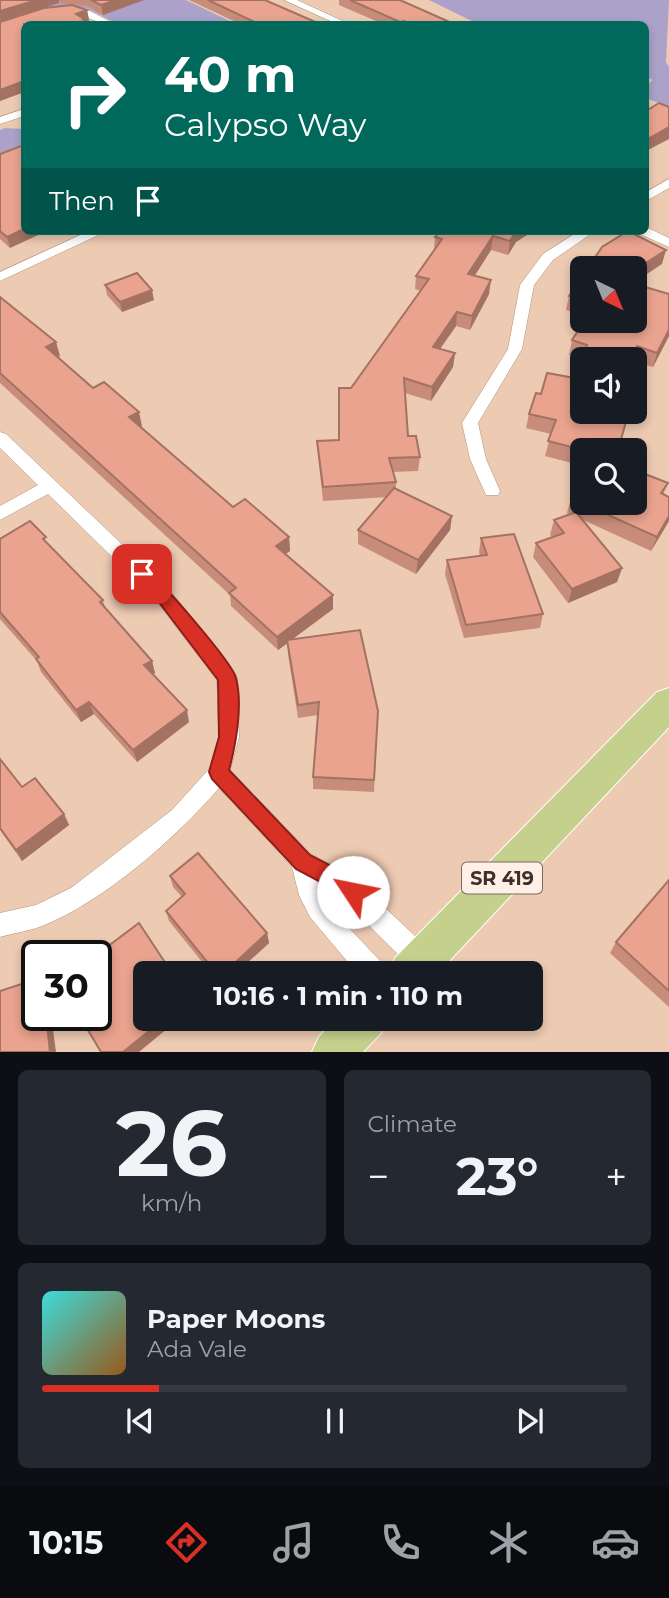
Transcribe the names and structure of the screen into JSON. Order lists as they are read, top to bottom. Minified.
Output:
{"streets":{"main road":["SR 419"]},"north":"bottom right","page":{"turn":["40 m","Calypso Way"],"then":"Then","limit":"30","trip":"10:16 · 1 min · 110 m","tile":[["26","km/h"],"Climate"],"heat":["−","23°","+"],"song":["Paper Moons","Ada Vale"],"tabs":"10:15"}}
